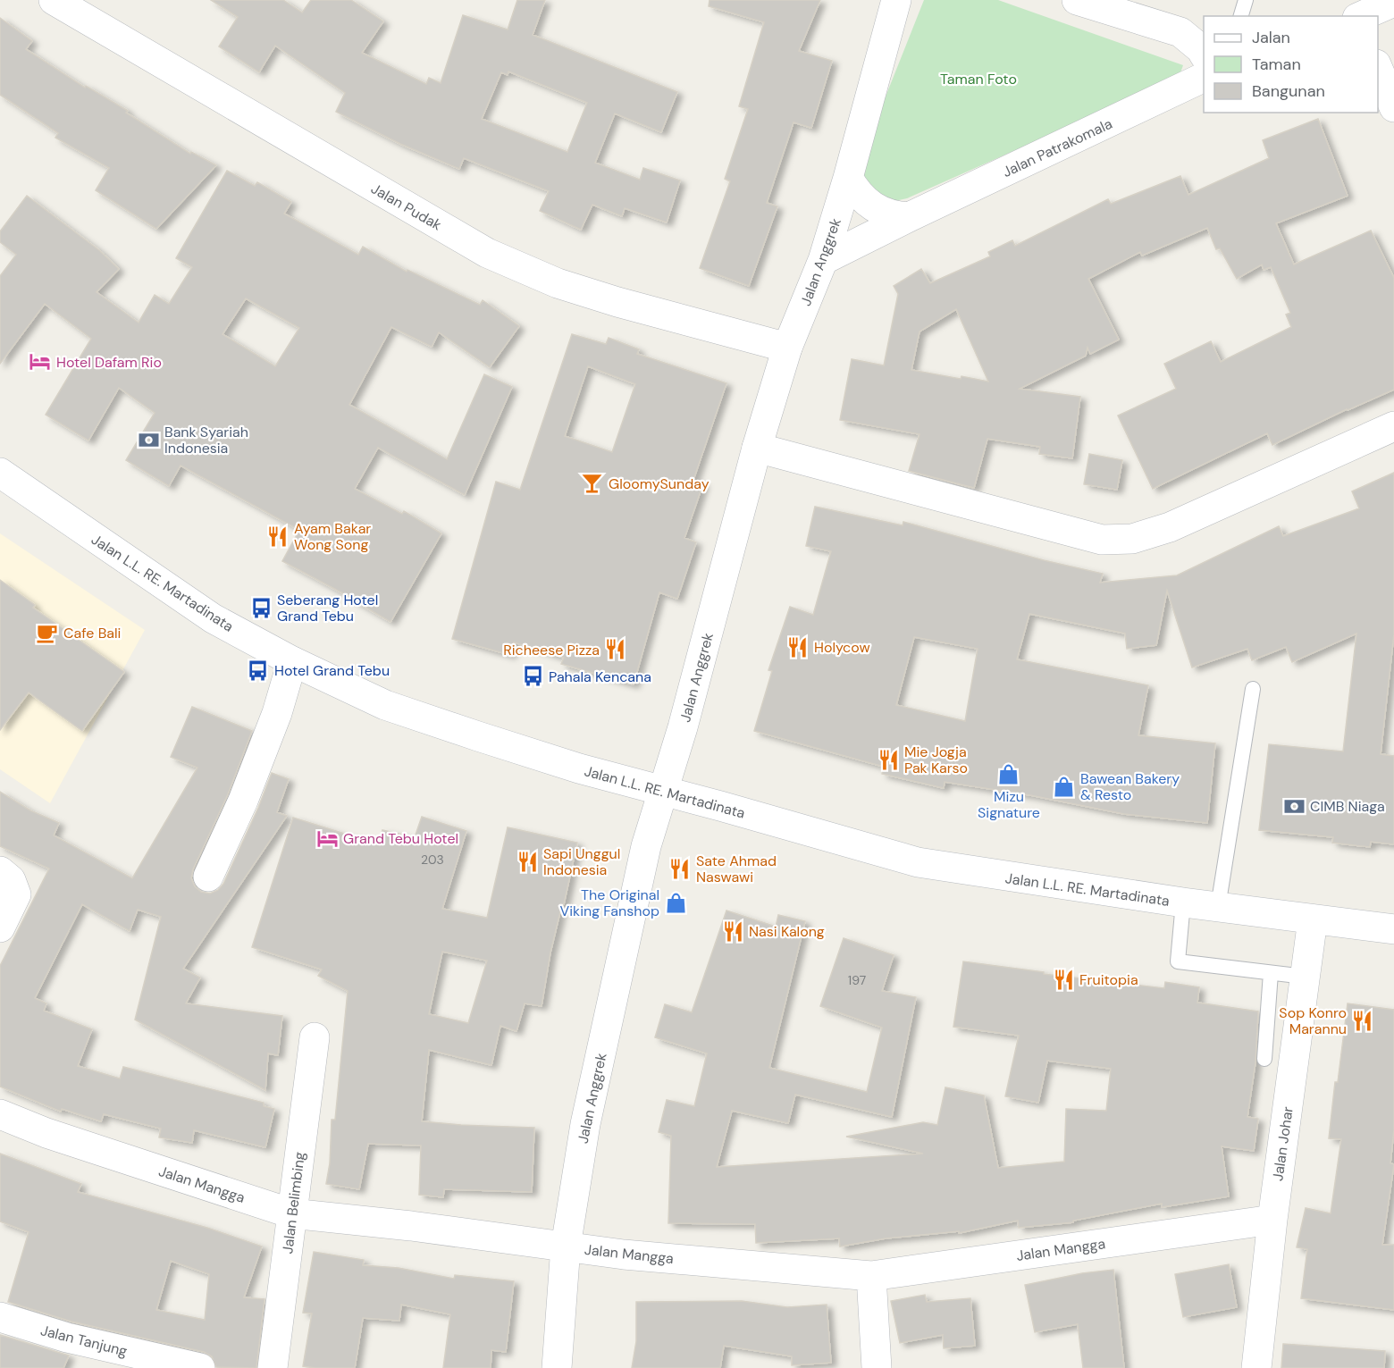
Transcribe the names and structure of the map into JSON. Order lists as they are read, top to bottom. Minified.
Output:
{"streets":{"street":["Jalan Patrakomala","Jalan Pudak","Jalan Anggrek","Jalan L.L. RE. Martadinata","Jalan Johar","Jalan Mangga","Jalan Belimbing","Jalan Tanjung"]},"crossings":[["Jalan Patrakomala","Jalan Anggrek"],["Jalan Pudak","Jalan Anggrek"],["Jalan Anggrek","Jalan L.L. RE. Martadinata"],["Jalan Anggrek","Jalan Mangga"],["Jalan L.L. RE. Martadinata","Jalan Johar"],["Jalan Johar","Jalan Mangga"],["Jalan Mangga","Jalan Belimbing"]],"parks":["Taman Foto"],"places":{"hotel":["Hotel Dafam Rio","Grand Tebu Hotel"],"bank":["Bank Syariah Indonesia","CIMB Niaga"],"bar":["GloomySunday"],"restaurant":["Ayam Bakar Wong Song","Holycow","Richeese Pizza","Mie Jogja Pak Karso","Sapi Unggul Indonesia","Sate Ahmad Naswawi","Nasi Kalong","Fruitopia","Sop Konro Marannu"],"bus stop":["Seberang Hotel Grand Tebu","Hotel Grand Tebu","Pahala Kencana"],"cafe":["Cafe Bali"],"shop":["Mizu Signature","Bawean Bakery & Resto","The Original Viking Fanshop"]},"house_numbers":["203","197"],"legend":["Jalan","Taman","Bangunan"]}
